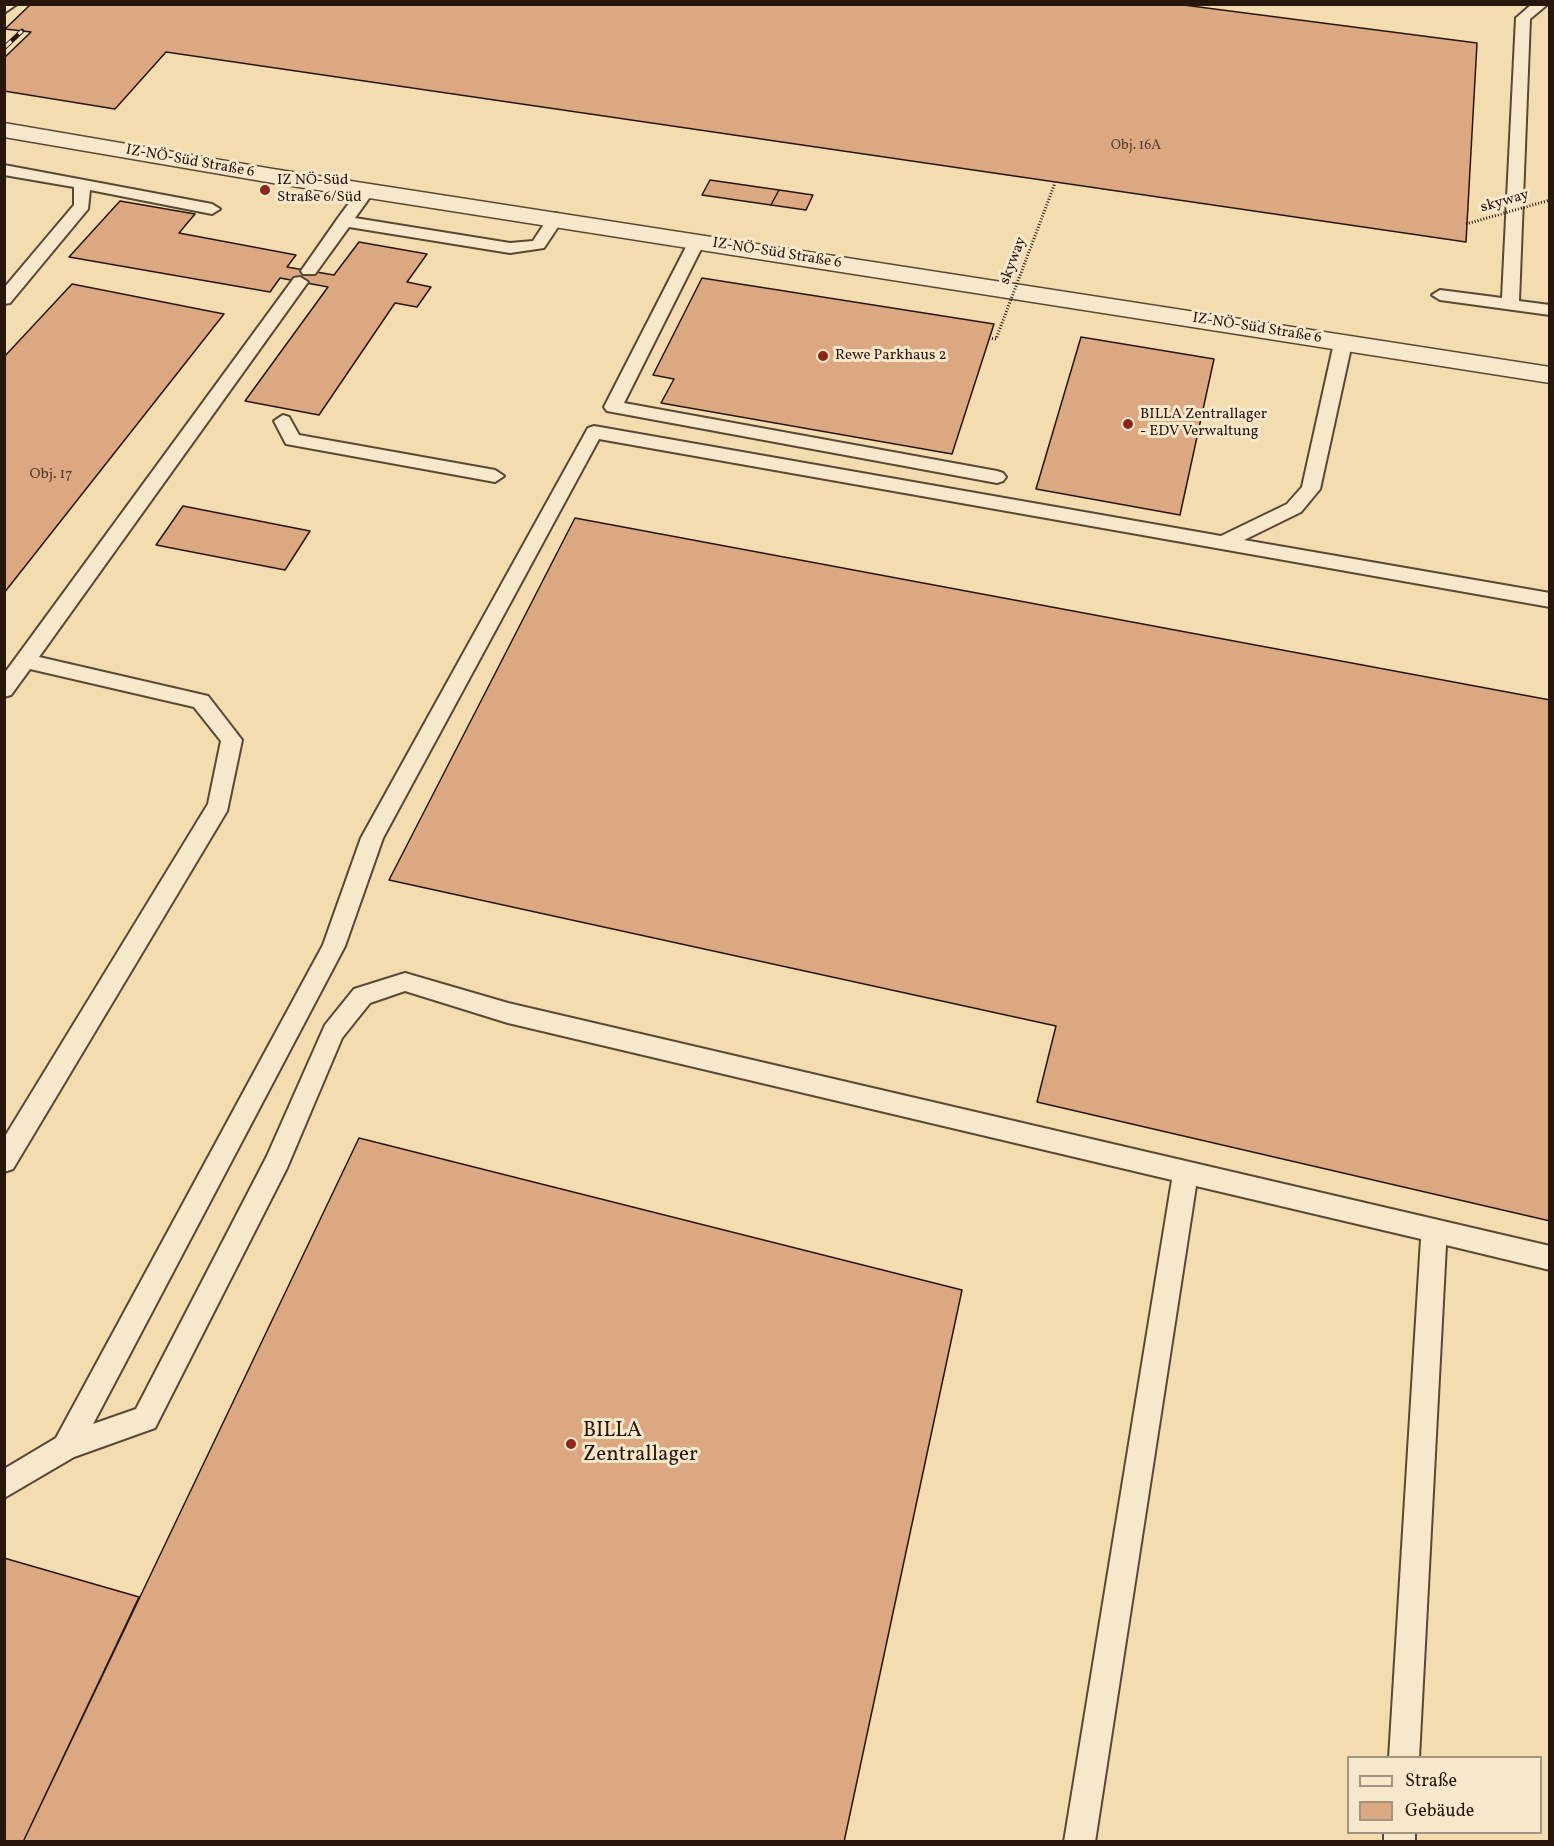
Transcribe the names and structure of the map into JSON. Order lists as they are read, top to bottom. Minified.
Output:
{"streets":{"street":["IZ-NÖ-Süd Straße 6"],"path":["skyway"]},"places":["IZ NÖ-Süd Straße 6/Süd","Rewe Parkhaus 2","BILLA Zentrallager - EDV Verwaltung","BILLA Zentrallager"],"house_numbers":["Obj. 16A","Obj. 17"],"legend":["Straße","Gebäude"]}
